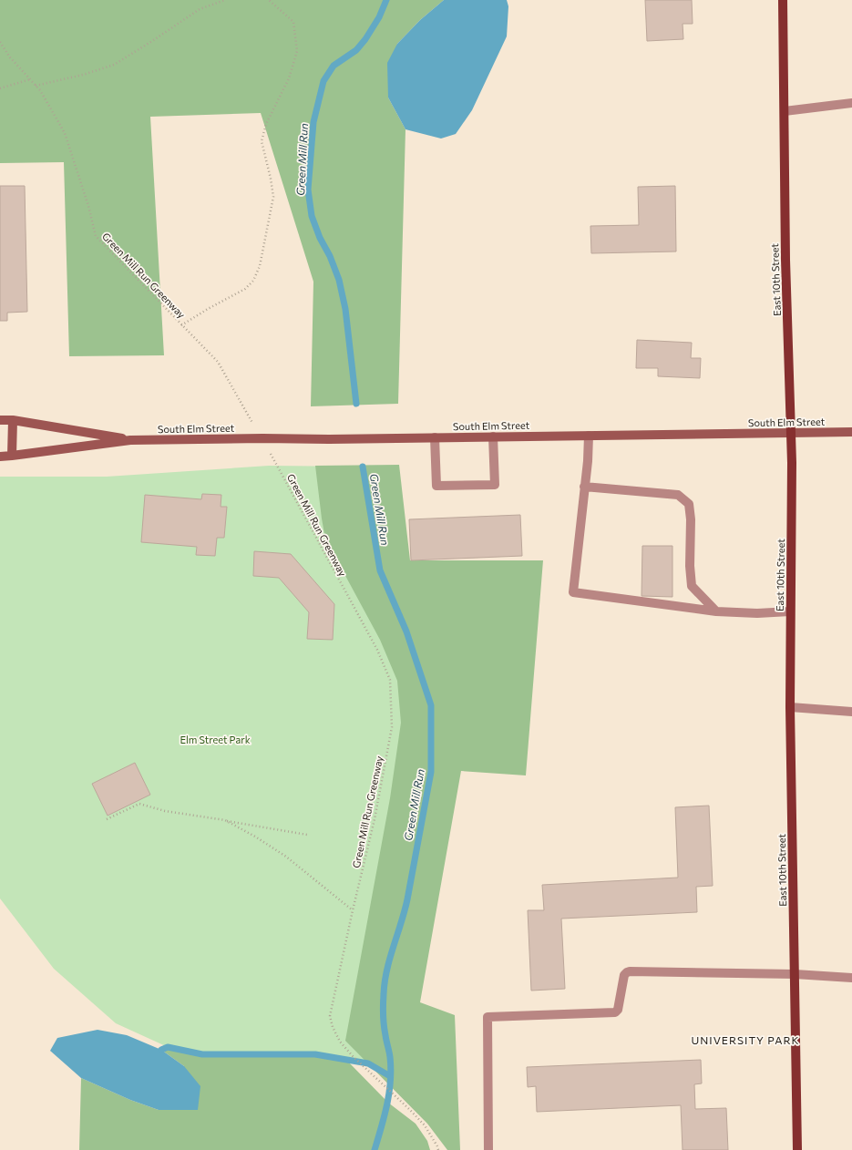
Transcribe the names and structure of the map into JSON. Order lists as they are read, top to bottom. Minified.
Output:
{"streets":{"main road":["East 10th Street"],"street":["South Elm Street"],"path":["Green Mill Run Greenway"]},"crossings":[["East 10th Street","South Elm Street"]],"districts":["UNIVERSITY PARK"],"water":["Green Mill Run"],"parks":["Elm Street Park"]}
